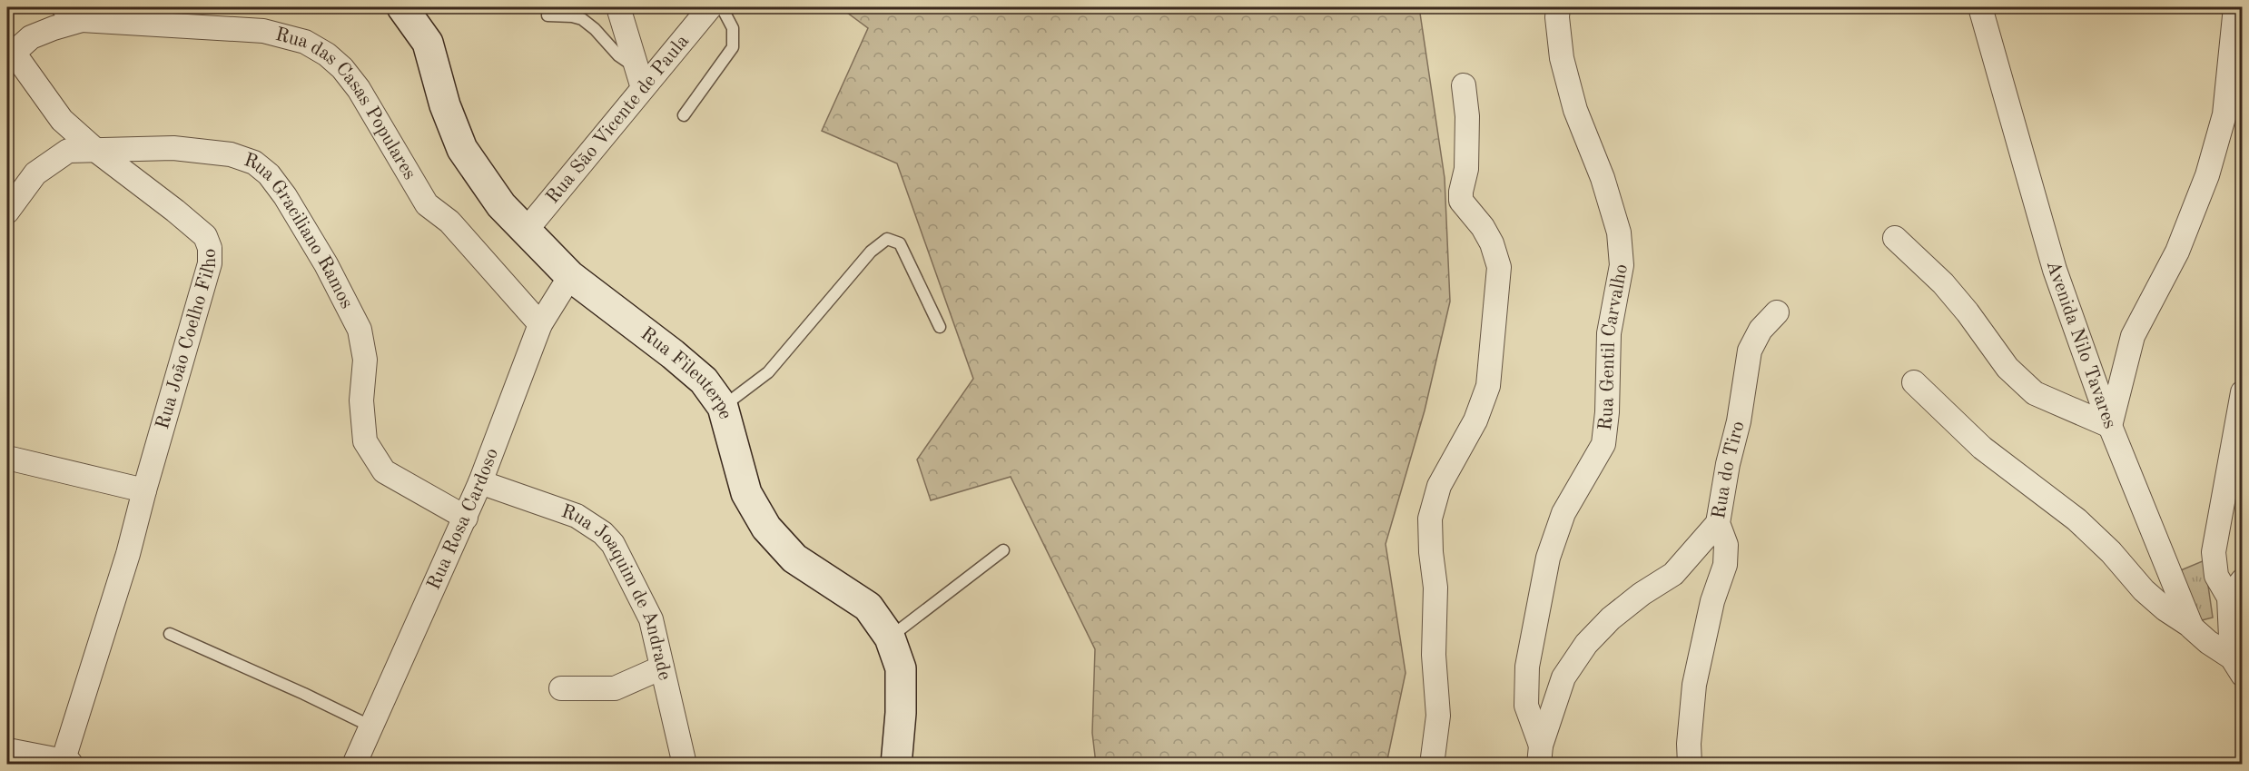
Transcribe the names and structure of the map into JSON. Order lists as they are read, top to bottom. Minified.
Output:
{"streets":{"main road":["Rua Fileuterpe"],"street":["Rua das Casas Populares","Rua São Vicente de Paula","Rua Graciliano Ramos","Rua João Coelho Filho","Avenida Nilo Tavares","Rua Gentil Carvalho","Rua do Tiro","Rua Rosa Cardoso","Rua Joaquim de Andrade"]},"crossings":[["Rua das Casas Populares","Rua João Coelho Filho"],["Rua das Casas Populares","Rua Rosa Cardoso"],["Rua São Vicente de Paula","Rua Fileuterpe"],["Rua Graciliano Ramos","Rua João Coelho Filho"],["Rua Graciliano Ramos","Rua Rosa Cardoso"],["Rua Fileuterpe","Rua Rosa Cardoso"],["Rua Rosa Cardoso","Rua Joaquim de Andrade"]]}
